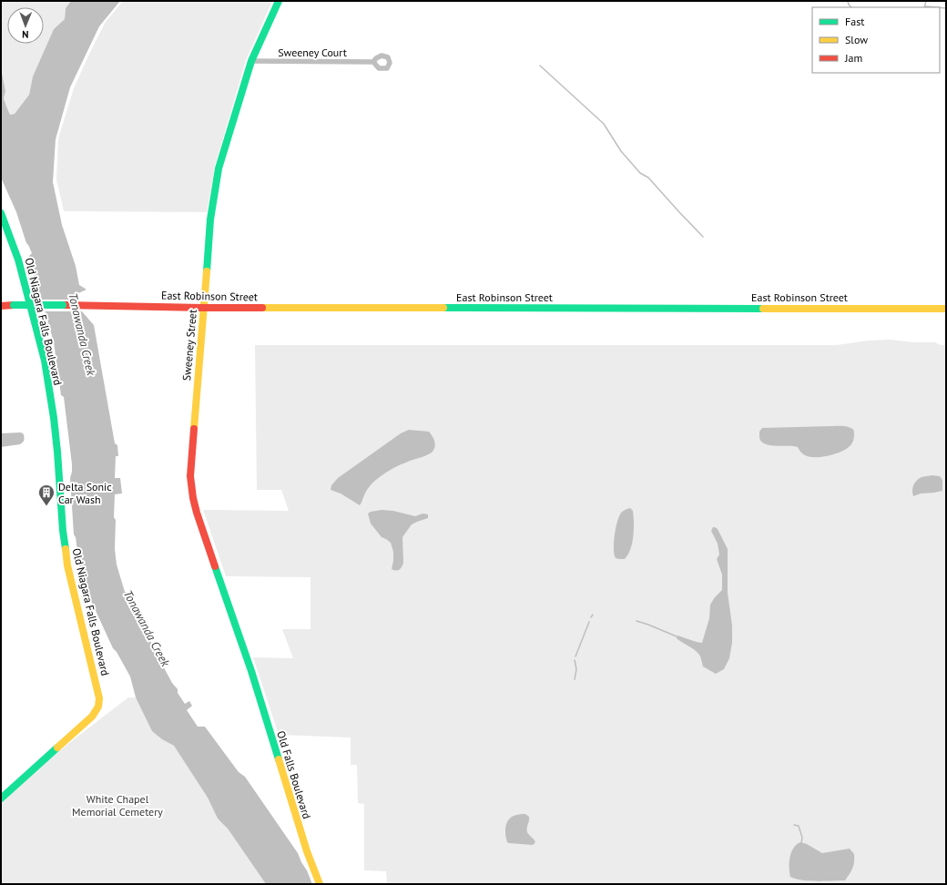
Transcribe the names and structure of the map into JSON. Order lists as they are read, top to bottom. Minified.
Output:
{"streets":{"street":["Sweeney Court","East Robinson Street","Old Niagara Falls Boulevard","Sweeney Street","Old Falls Boulevard"]},"crossings":[["Sweeney Court","Sweeney Street"],["East Robinson Street","Sweeney Street"],["Sweeney Street","Old Falls Boulevard"]],"water":["Tonawanda Creek"],"parks":["White Chapel Memorial Cemetery"],"places":{"building":["Delta Sonic Car Wash"]},"legend":["Fast","Slow","Jam"],"north":"bottom"}
